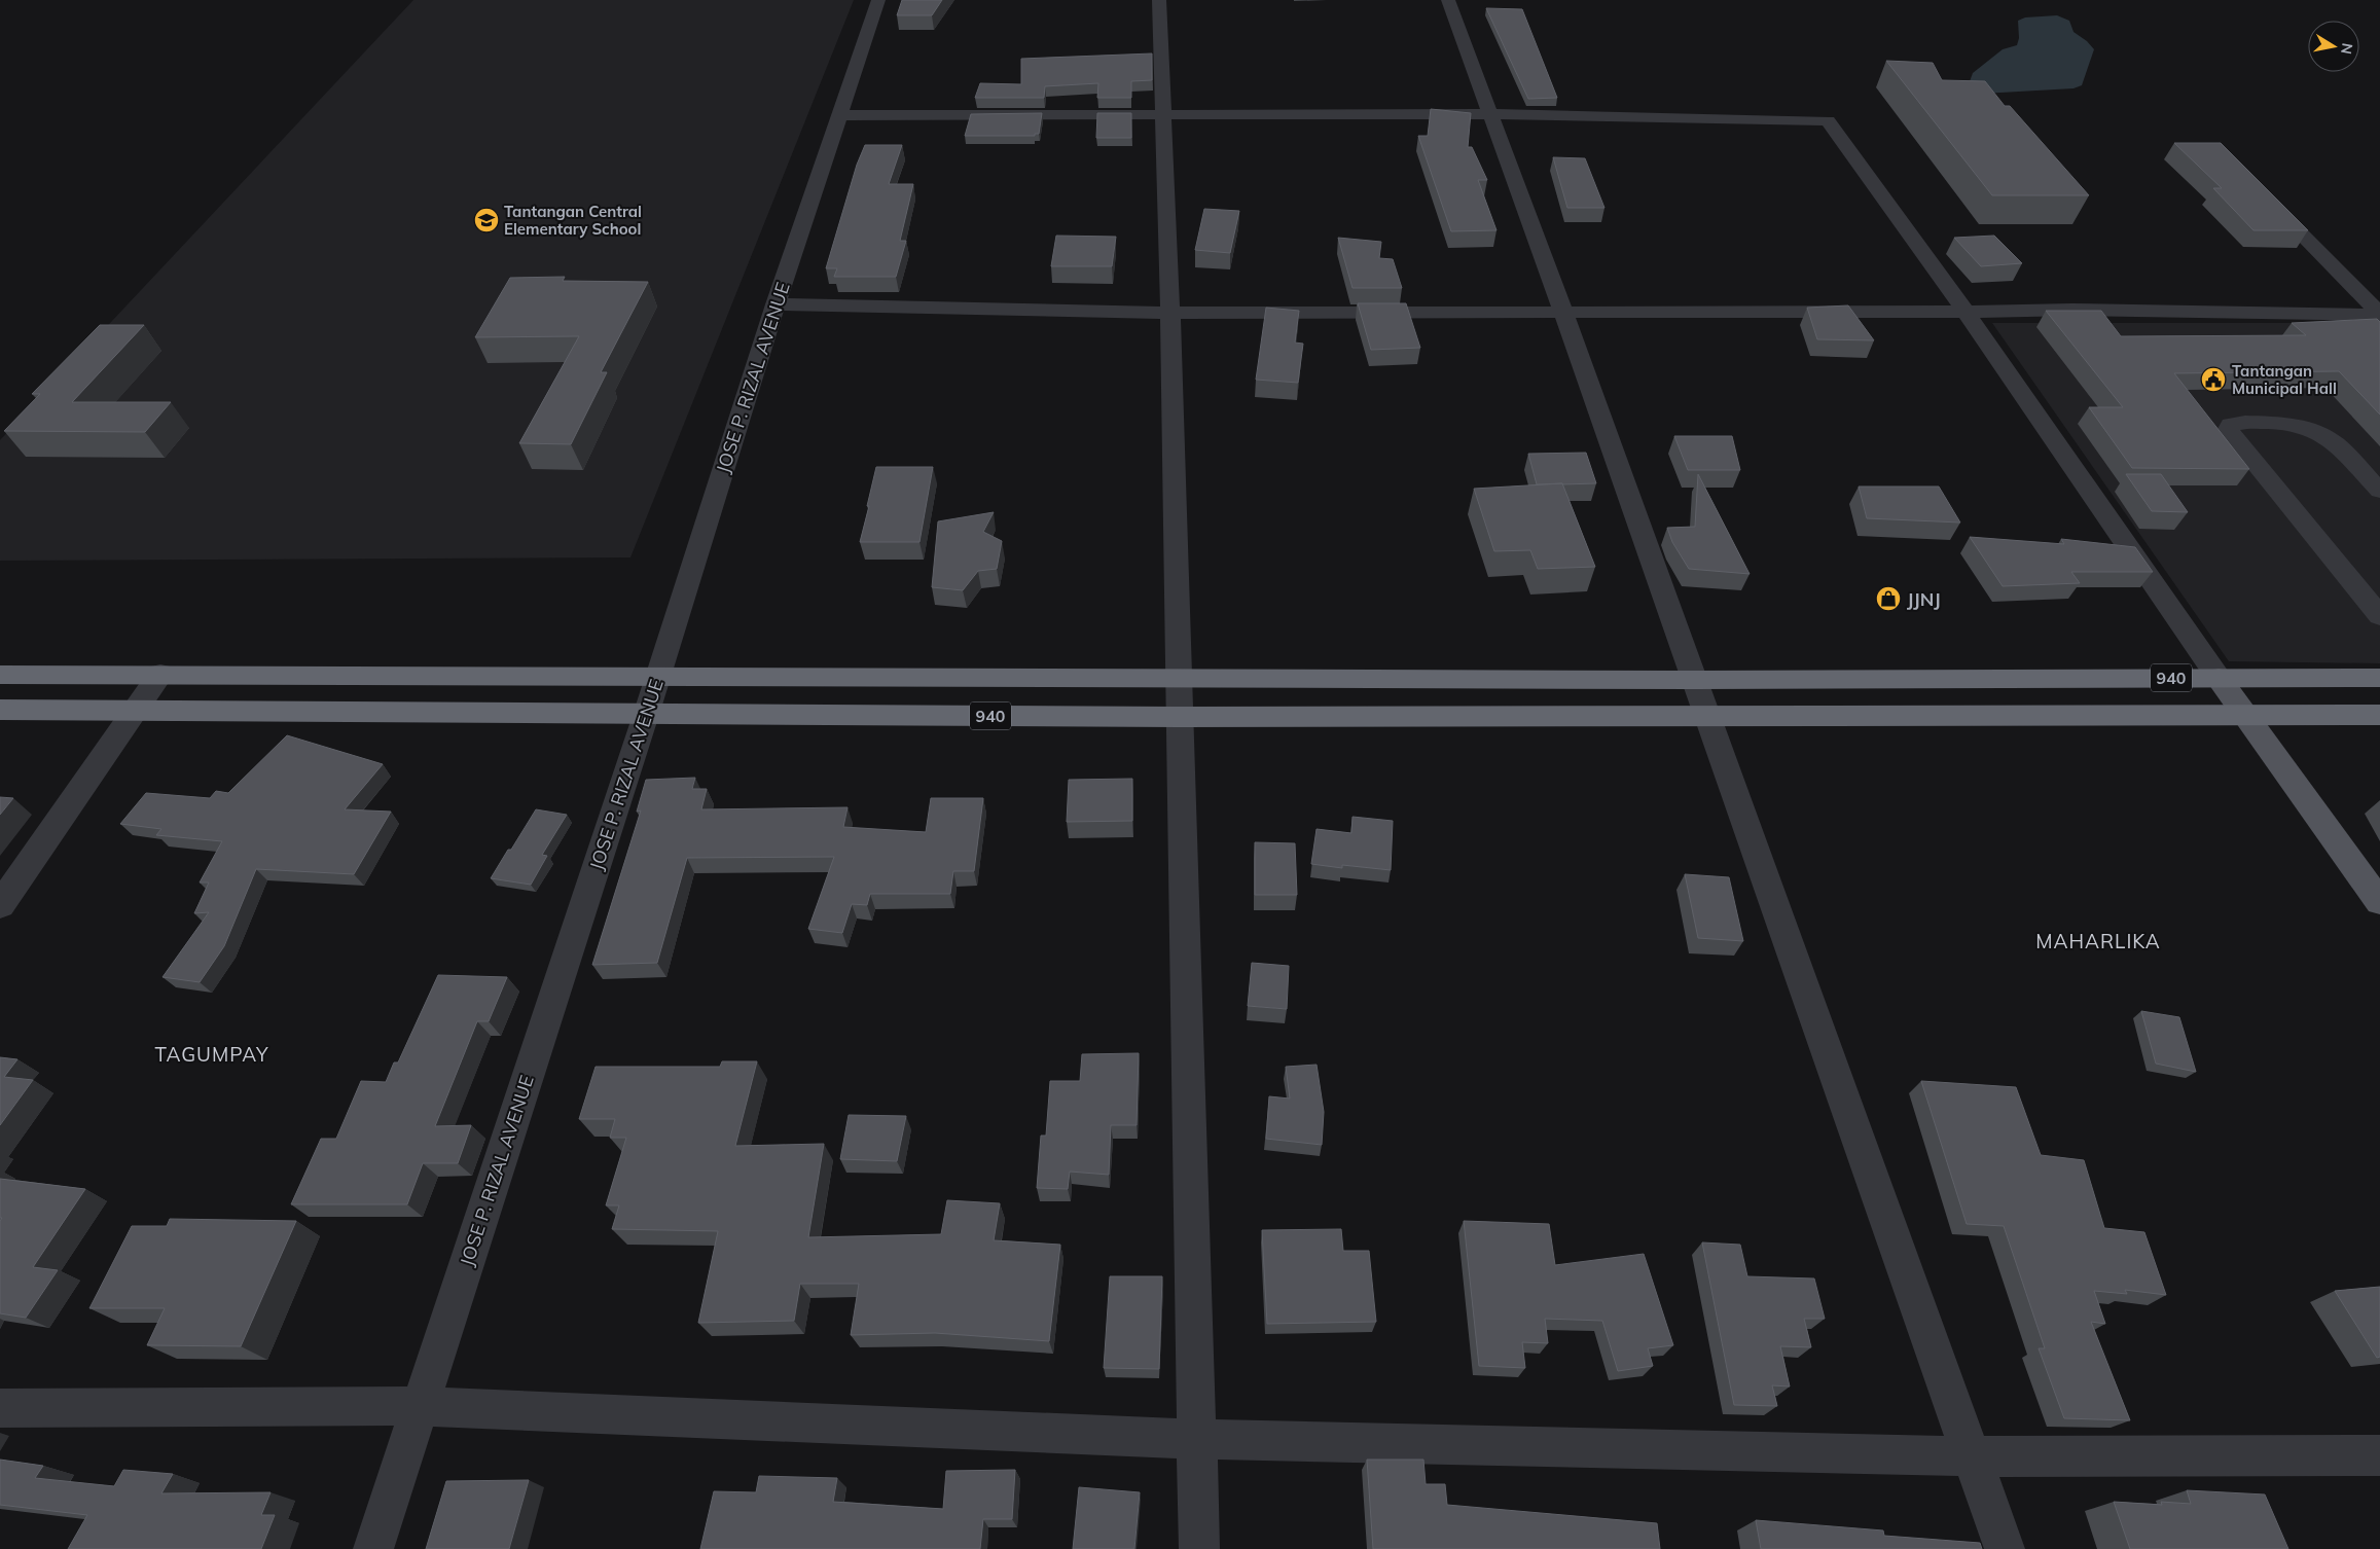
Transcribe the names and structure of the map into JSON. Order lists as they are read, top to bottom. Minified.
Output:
{"streets":{"highway":["940"],"street":["JOSE P. RIZAL AVENUE"]},"crossings":[["JOSE P. RIZAL AVENUE","940"]],"districts":["MAHARLIKA","TAGUMPAY"],"places":{"school or university":["Tantangan Central Elementary School"],"public building":["Tantangan Municipal Hall"],"shop":["JJNJ"]},"north":"right"}
